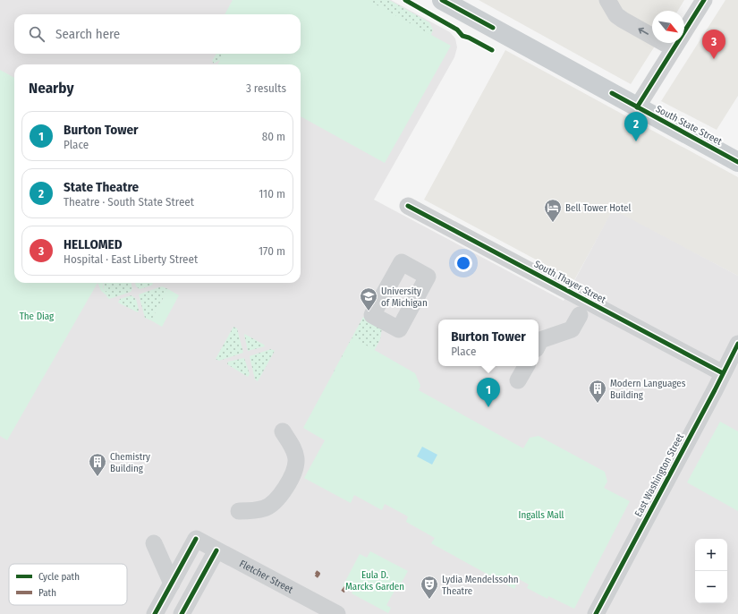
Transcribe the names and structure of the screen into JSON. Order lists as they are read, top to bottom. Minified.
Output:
{"streets":{"main road":["South State Street"],"street":["South Thayer Street","East Washington Street","Fletcher Street"]},"crossings":[["South Thayer Street","East Washington Street"]],"parks":["The Diag","Ingalls Mall","Eula D. Marcks Garden"],"places":{"hotel":["Bell Tower Hotel"],"school or university":["University of Michigan"],"building":["Modern Languages Building","Chemistry Building"],"theatre":["Lydia Mendelssohn Theatre"]},"legend":["Cycle path","Path"],"north":"bottom right","page":{"search":"Search here","pins":["3","2","1"],"heading":["Nearby","3 results"],"list":[{"mark":"1","name":"Burton Tower","note":"Place","value":"80 m"},{"mark":"2","name":"State Theatre","note":"Theatre · South State Street","value":"110 m"},{"mark":"3","name":"HELLOMED","note":"Hospital · East Liberty Street","value":"170 m"}],"popup":["Burton Tower","Place"],"map_buttons":["+","−"]}}
